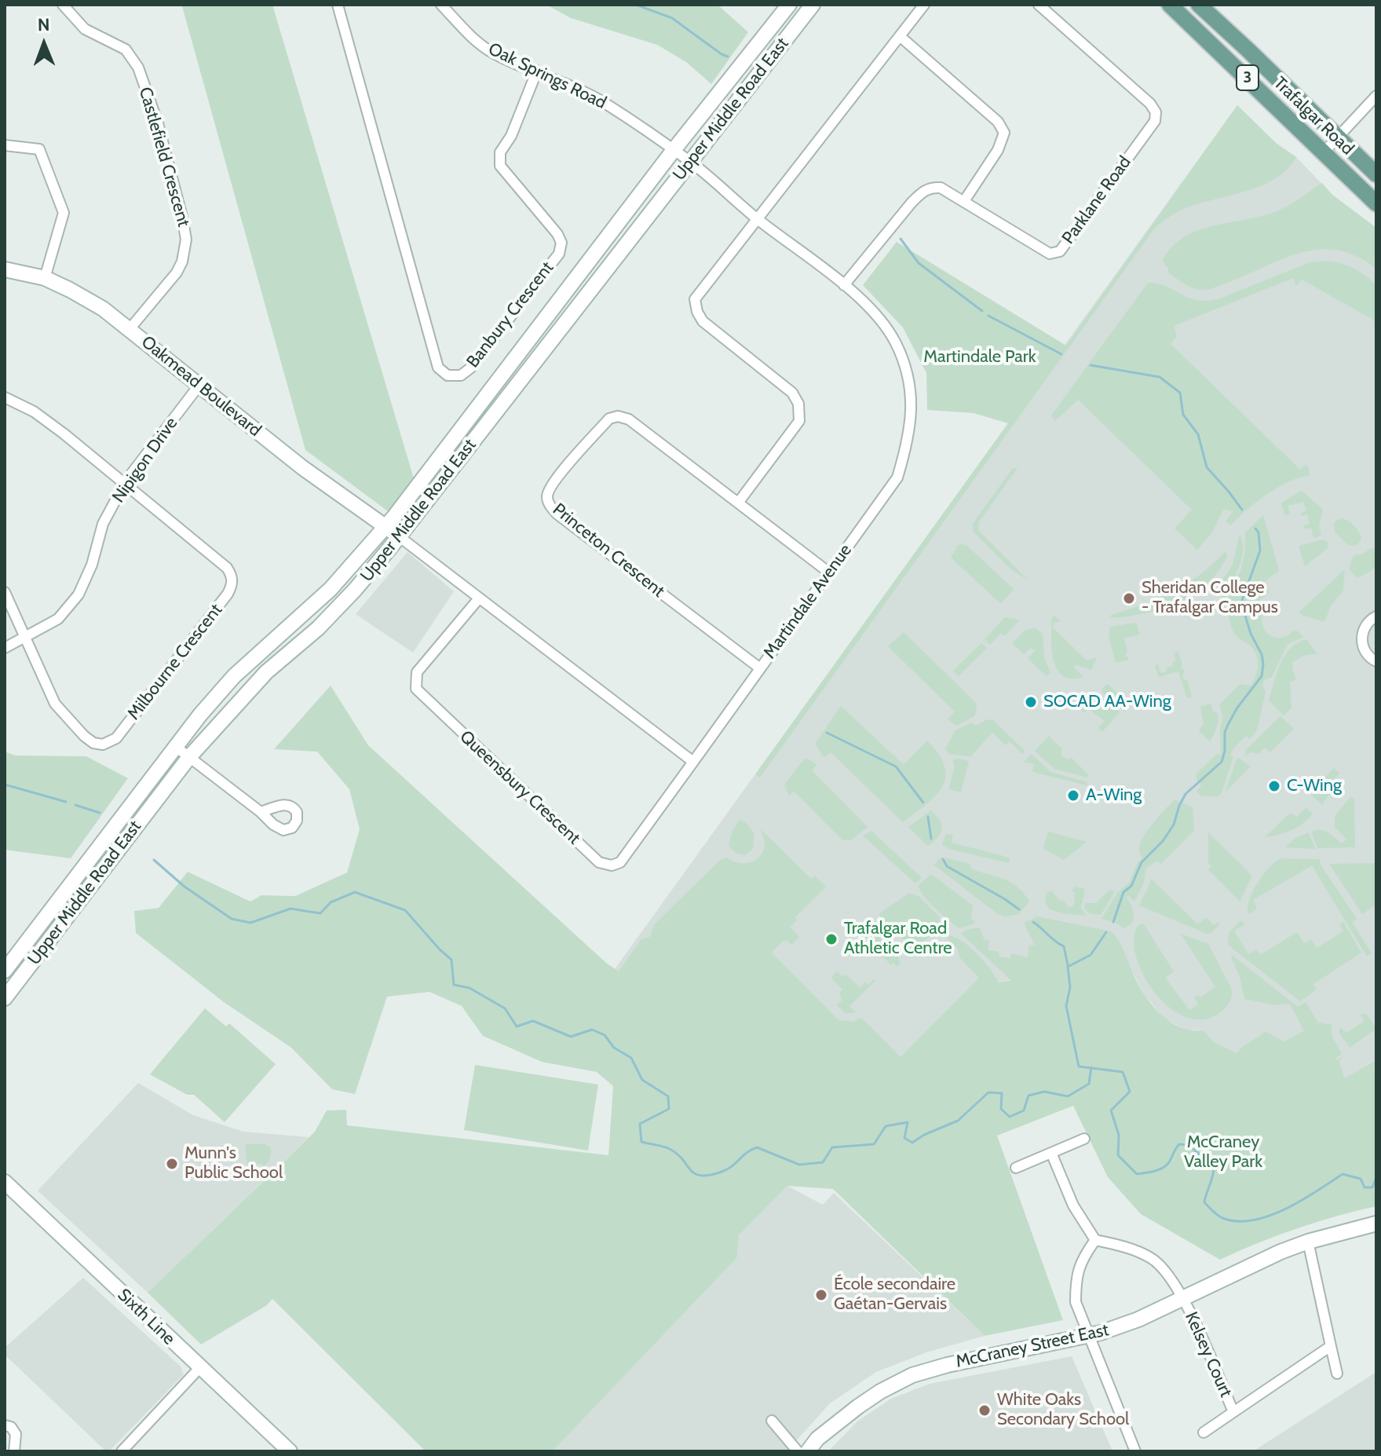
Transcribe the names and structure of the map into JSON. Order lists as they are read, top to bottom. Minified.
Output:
{"streets":{"main road":["3","Upper Middle Road East","Trafalgar Road","Oakmead Boulevard","Sixth Line","McCraney Street East"],"street":["Oak Springs Road","Castlefield Crescent","Parklane Road","Banbury Crescent","Nipigon Drive","Princeton Crescent","Martindale Avenue","Milbourne Crescent","Queensbury Crescent","Kelsey Court"]},"crossings":[["Oak Springs Road","Upper Middle Road East"],["Oak Springs Road","Banbury Crescent"],["Oak Springs Road","Martindale Avenue"],["Upper Middle Road East","Oakmead Boulevard"],["Upper Middle Road East","Martindale Avenue"],["Castlefield Crescent","Oakmead Boulevard"],["Parklane Road","Martindale Avenue"],["Oakmead Boulevard","Nipigon Drive"],["Nipigon Drive","Milbourne Crescent"],["Princeton Crescent","Martindale Avenue"],["Martindale Avenue","Queensbury Crescent"],["McCraney Street East","Kelsey Court"]],"parks":["Martindale Park","McCraney Valley Park"],"places":["Sheridan College - Trafalgar Campus","SOCAD AA-Wing","C-Wing","A-Wing","Trafalgar Road Athletic Centre","Munn's Public School","École secondaire Gaétan-Gervais","White Oaks Secondary School"],"north":"top"}
